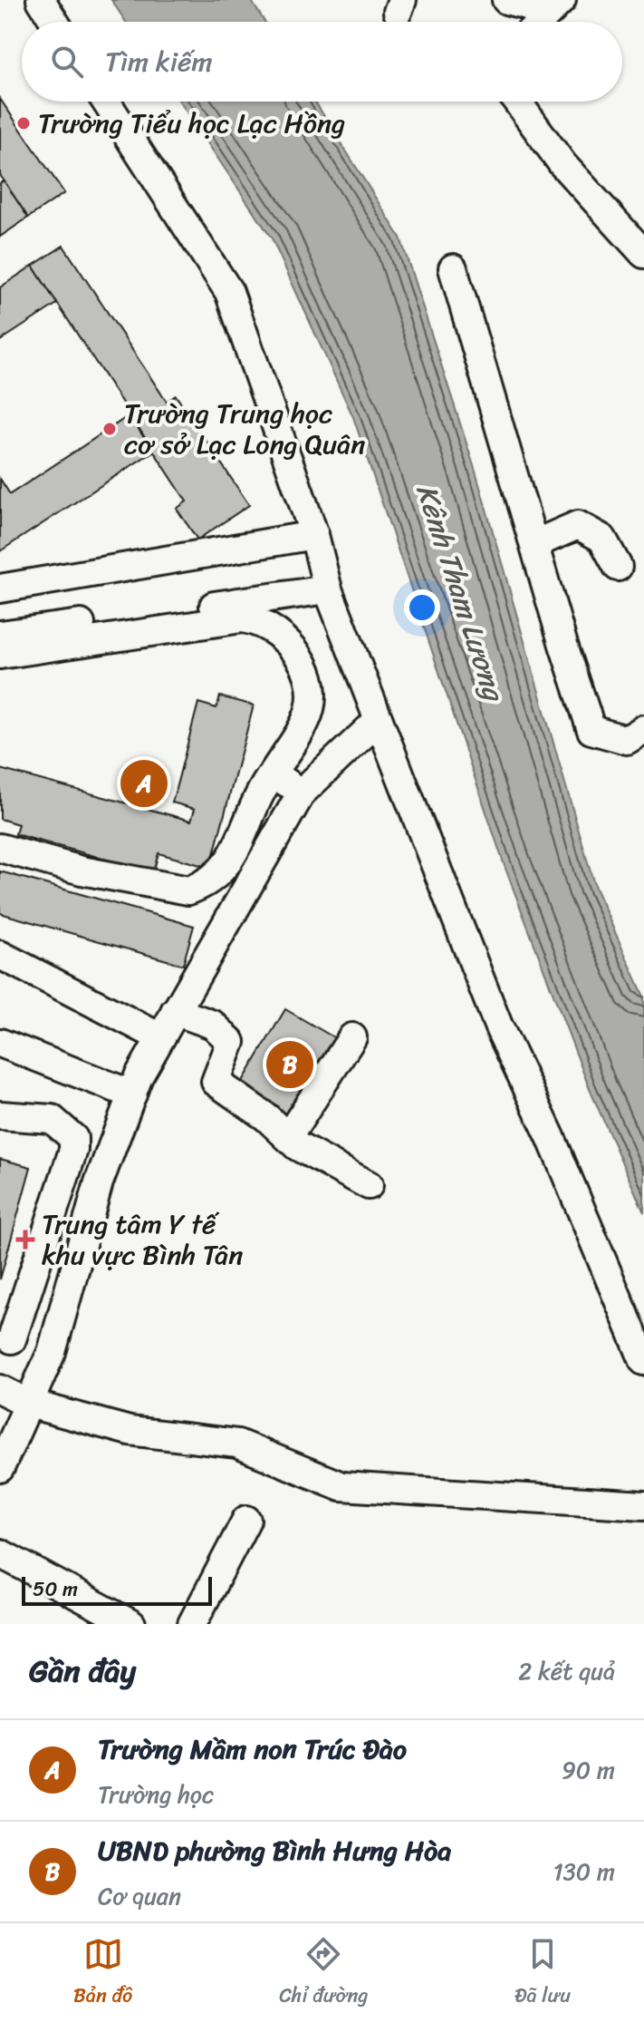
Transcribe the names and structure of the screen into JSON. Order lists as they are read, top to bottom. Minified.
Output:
{"water":["Kênh Tham Lương"],"places":{"other":["Trường Tiểu học Lạc Hồng","Trường Trung học cơ sở Lạc Long Quân"],"health":["Trung tâm Y tế khu vực Bình Tân"]},"scale_bar":"50 m","page":{"search":"Tìm kiếm","pins":["A","B"],"scale":"50 m","heading":["Gần đây","2 kết quả"],"list":[{"mark":"A","name":"Trường Mầm non Trúc Đào","note":"Trường học","value":"90 m"},{"mark":"B","name":"UBND phường Bình Hưng Hòa","note":"Cơ quan","value":"130 m"}],"nav":["Bản đồ","Chỉ đường","Đã lưu"]}}
